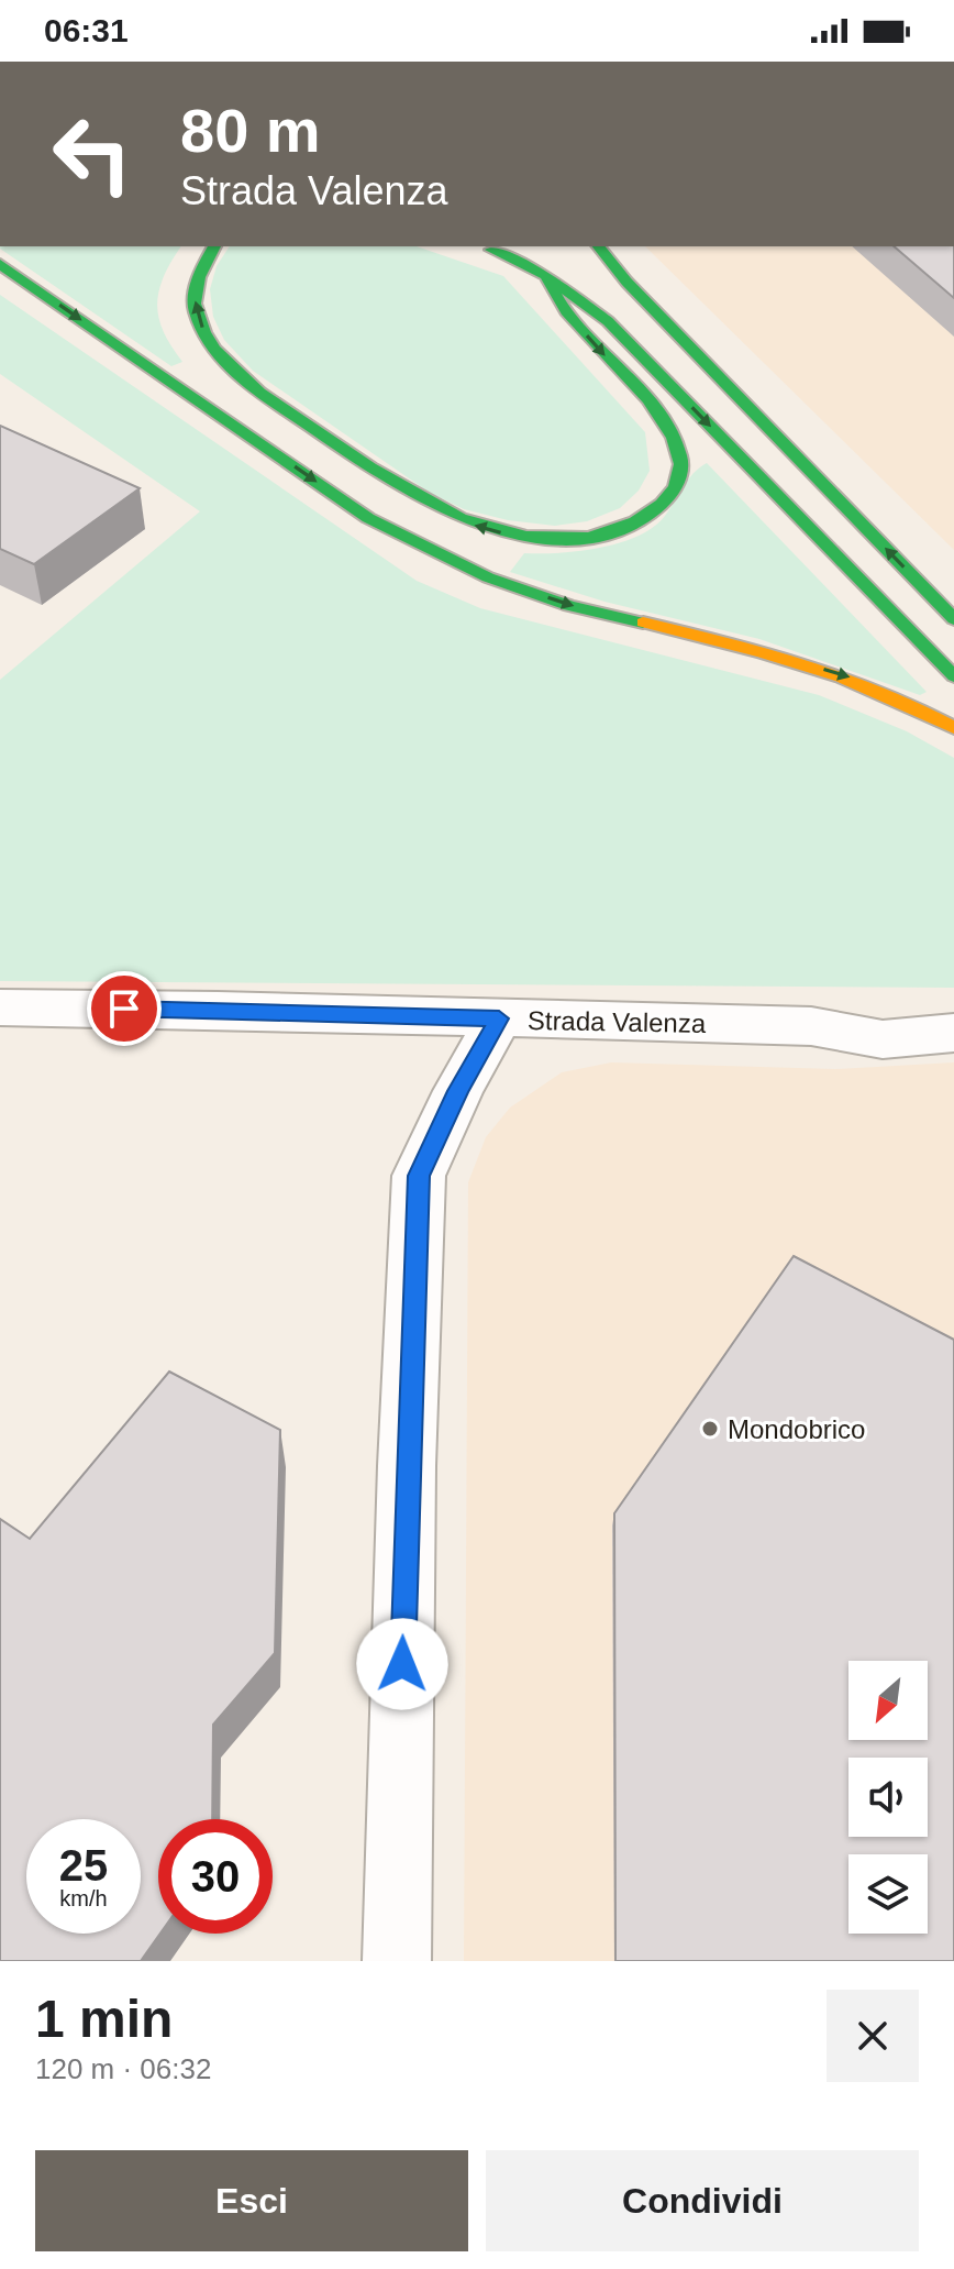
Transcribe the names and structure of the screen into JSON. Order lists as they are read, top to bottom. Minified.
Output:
{"streets":{"street":["Strada Valenza"]},"places":["Mondobrico"],"north":"bottom left","page":{"status":"06:31","turn":["80 m","Strada Valenza"],"speed":"25 km/h","limit":"30","heading":["1 min","120 m · 06:32"],"buttons":["Esci","Condividi"]}}
